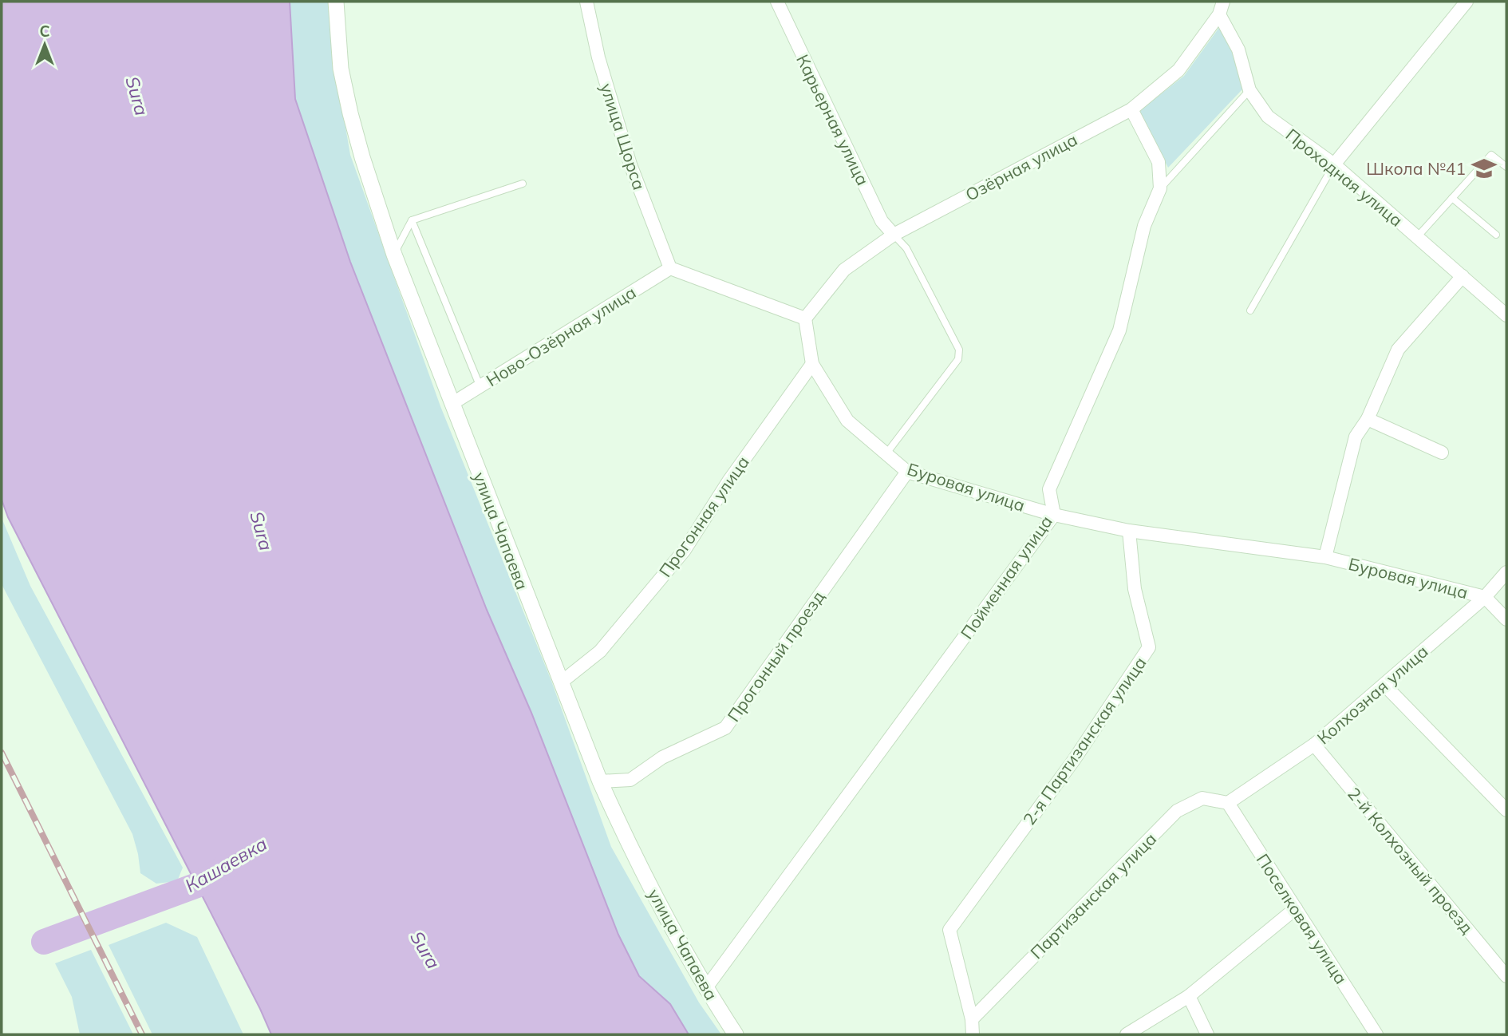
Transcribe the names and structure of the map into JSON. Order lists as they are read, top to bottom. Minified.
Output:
{"streets":{"street":["Карьерная улица","улица Щорса","Озёрная улица","Проходная улица","Ново-Озёрная улица","Буровая улица","Прогонная улица","улица Чапаева","Пойменная улица","Прогонный проезд","Колхозная улица","2-я Партизанская улица","2-й Колхозный проезд","Партизанская улица","Поселковая улица"]},"crossings":[["Карьерная улица","Озёрная улица"],["улица Щорса","Ново-Озёрная улица"],["Озёрная улица","Проходная улица"],["Озёрная улица","Буровая улица"],["Озёрная улица","Пойменная улица"],["Ново-Озёрная улица","улица Чапаева"],["Буровая улица","Прогонная улица"],["Буровая улица","Пойменная улица"],["Буровая улица","Прогонный проезд"],["Буровая улица","Колхозная улица"],["Буровая улица","2-я Партизанская улица"],["Прогонная улица","улица Чапаева"],["улица Чапаева","Пойменная улица"],["улица Чапаева","Прогонный проезд"],["Колхозная улица","2-й Колхозный проезд"],["Колхозная улица","Партизанская улица"],["Колхозная улица","Поселковая улица"],["2-я Партизанская улица","Партизанская улица"],["Партизанская улица","Поселковая улица"]],"water":["Sura","Кашаевка"],"places":{"school or university":["Школа №41"]},"north":"top"}
